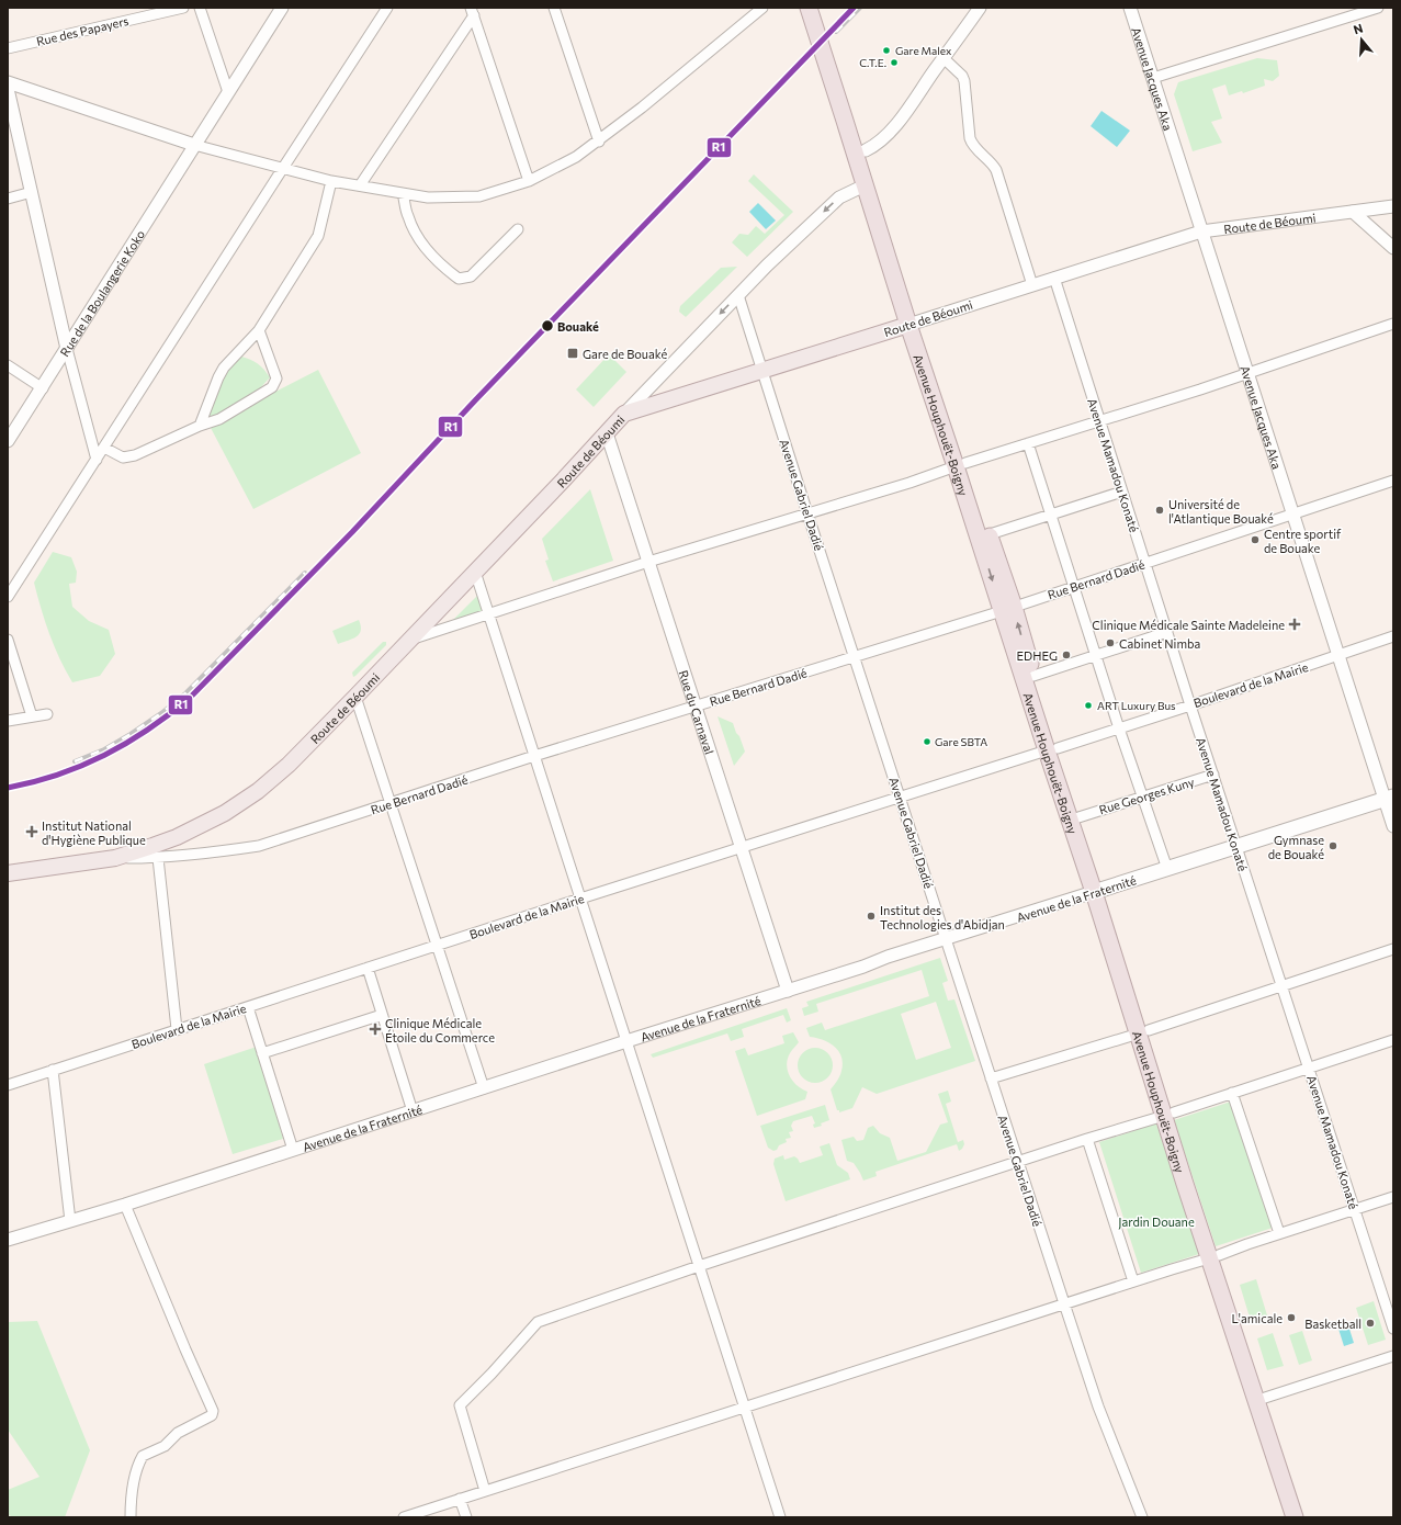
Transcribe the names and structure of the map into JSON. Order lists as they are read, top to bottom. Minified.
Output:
{"streets":{"highway":["Avenue Houphouët-Boigny"],"main road":["Route de Béoumi","Avenue de la Fraternité"],"street":["Rue des Papayers","Avenue Jacques Aka","Rue de la Boulangerie Koko","Avenue Mamadou Konaté","Avenue Gabriel Dadié","Rue Bernard Dadié","Boulevard de la Mairie","Rue du Carnaval","Rue Georges Kuny"]},"crossings":[["Avenue Jacques Aka","Route de Béoumi"],["Avenue Jacques Aka","Rue Bernard Dadié"],["Avenue Jacques Aka","Boulevard de la Mairie"],["Avenue Jacques Aka","Avenue de la Fraternité"],["Route de Béoumi","Avenue Houphouët-Boigny"],["Route de Béoumi","Avenue Mamadou Konaté"],["Route de Béoumi","Avenue Gabriel Dadié"],["Route de Béoumi","Rue Bernard Dadié"],["Route de Béoumi","Rue du Carnaval"],["Avenue Houphouët-Boigny","Rue Bernard Dadié"],["Avenue Houphouët-Boigny","Boulevard de la Mairie"],["Avenue Houphouët-Boigny","Rue Georges Kuny"],["Avenue Houphouët-Boigny","Avenue de la Fraternité"],["Avenue Mamadou Konaté","Rue Bernard Dadié"],["Avenue Mamadou Konaté","Boulevard de la Mairie"],["Avenue Mamadou Konaté","Rue Georges Kuny"],["Avenue Mamadou Konaté","Avenue de la Fraternité"],["Avenue Gabriel Dadié","Rue Bernard Dadié"],["Avenue Gabriel Dadié","Boulevard de la Mairie"],["Avenue Gabriel Dadié","Avenue de la Fraternité"],["Rue Bernard Dadié","Rue du Carnaval"],["Boulevard de la Mairie","Rue du Carnaval"],["Rue du Carnaval","Avenue de la Fraternité"]],"parks":["Jardin Douane"],"places":{"other":["Gare Malex","C.T.E.","Bouaké","Université de l'Atlantique Bouaké","Centre sportif de Bouake","Cabinet Nimba","EDHEG","ART Luxury Bus","Gare SBTA","Gymnase de Bouaké","Institut des Technologies d'Abidjan","L'amicale","Basketball"],"transit":["Gare de Bouaké"],"health":["Clinique Médicale Sainte Madeleine","Institut National d'Hygiène Publique","Clinique Médicale Étoile du Commerce"]},"lines":["transit line R1"],"north":"top"}
